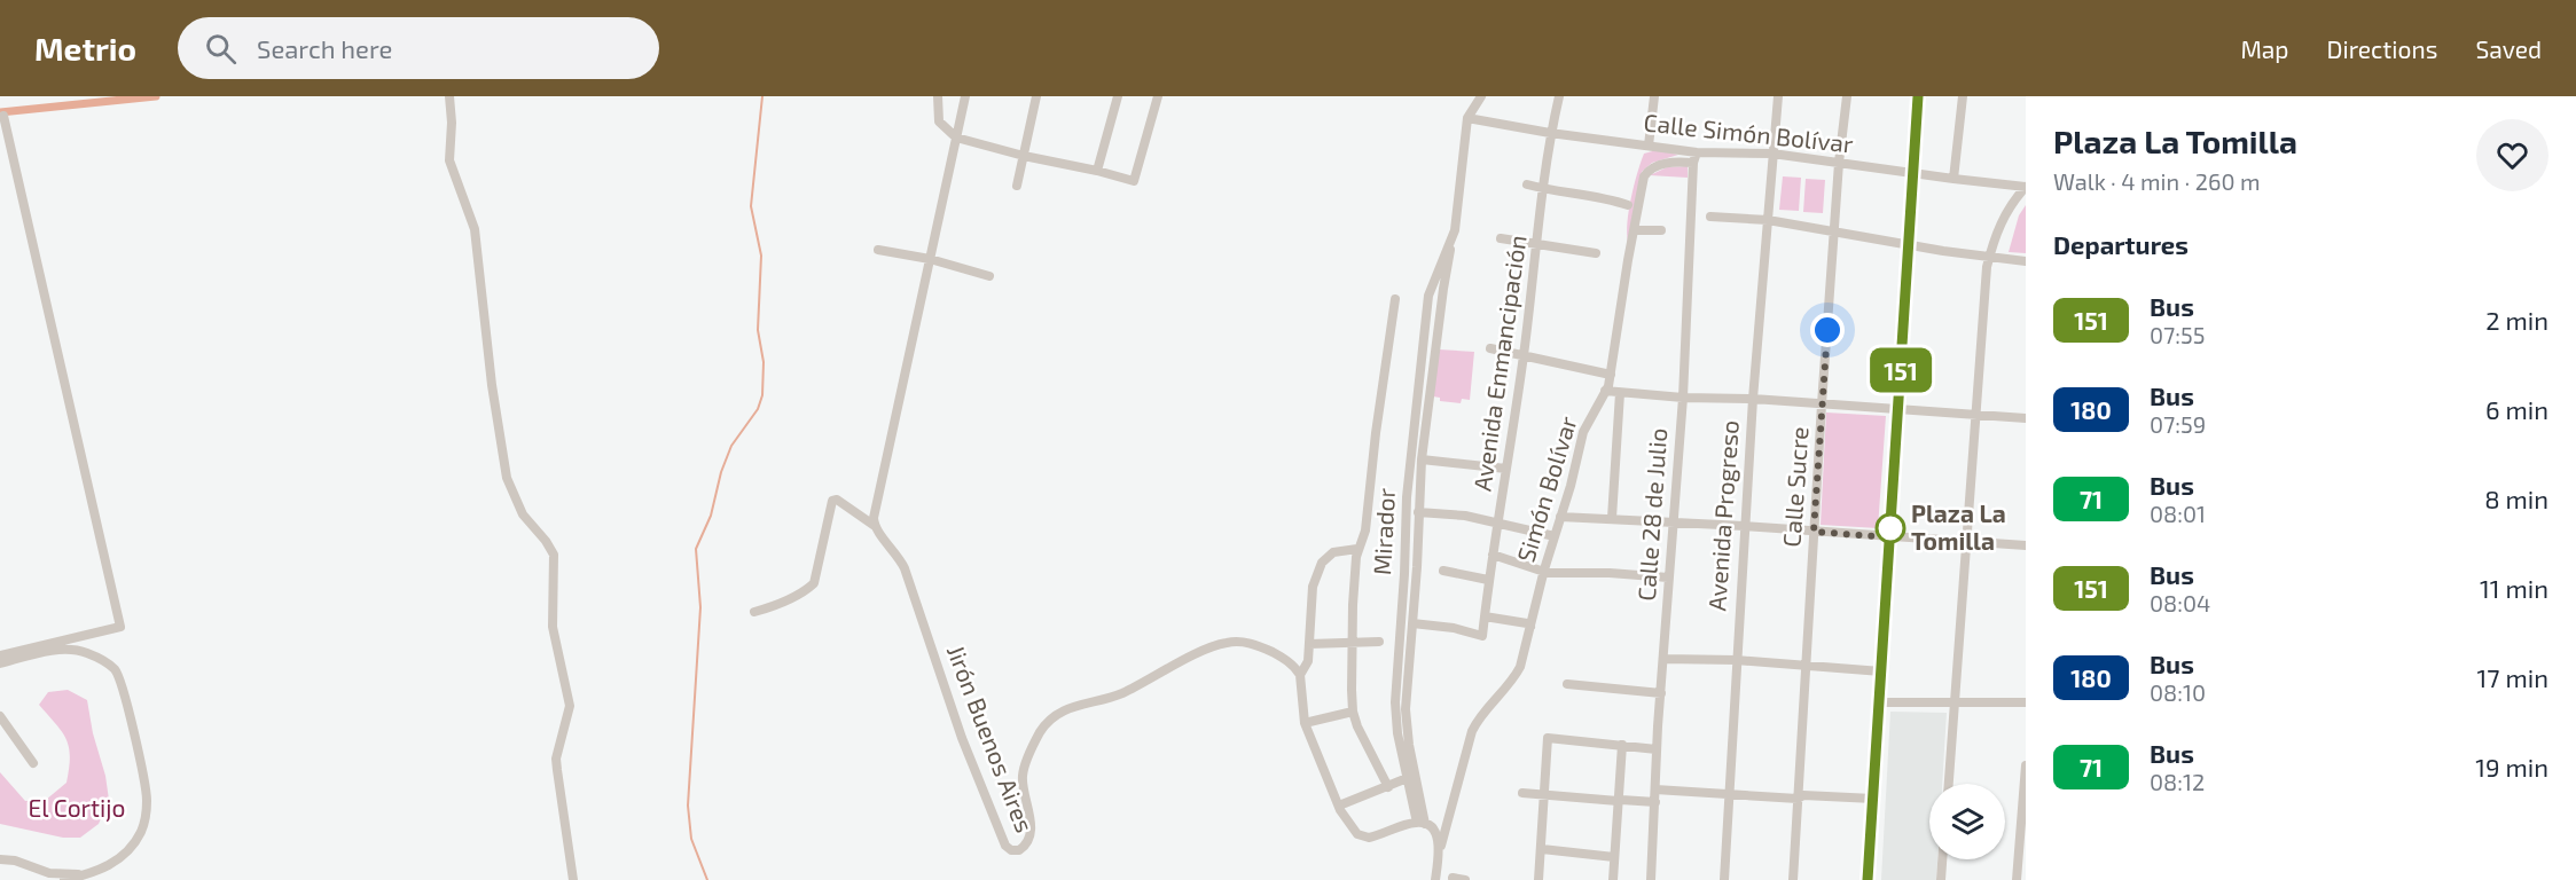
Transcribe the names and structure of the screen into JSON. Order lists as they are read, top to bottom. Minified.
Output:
{"streets":{"street":["Calle Simón Bolívar","Avenida Enmancipación","Calle Sucre","Simón Bolívar","Calle 28 de Julio","Avenida Progreso","Mirador","Jirón Buenos Aires"]},"crossings":[["Calle Simón Bolívar","Avenida Enmancipación"],["Calle Simón Bolívar","Calle Sucre"],["Calle Simón Bolívar","Calle 28 de Julio"],["Calle Simón Bolívar","Avenida Progreso"],["Calle Simón Bolívar","Mirador"],["Avenida Enmancipación","Mirador"],["Simón Bolívar","Calle 28 de Julio"]],"parks":["El Cortijo"],"places":["Plaza La Tomilla"],"lines":["bus line 151"],"page":{"header":"Metrio","search":"Search here","nav":["Map","Directions","Saved"],"on_map":"151","heading":[["Plaza La Tomilla","Walk · 4 min · 260 m"],"Departures"],"list":[{"mark":"151","name":"Bus","note":"07:55","value":"2 min"},{"mark":"180","name":"Bus","note":"07:59","value":"6 min"},{"mark":"71","name":"Bus","note":"08:01","value":"8 min"},{"mark":"151","name":"Bus","note":"08:04","value":"11 min"},{"mark":"180","name":"Bus","note":"08:10","value":"17 min"},{"mark":"71","name":"Bus","note":"08:12","value":"19 min"}]}}
